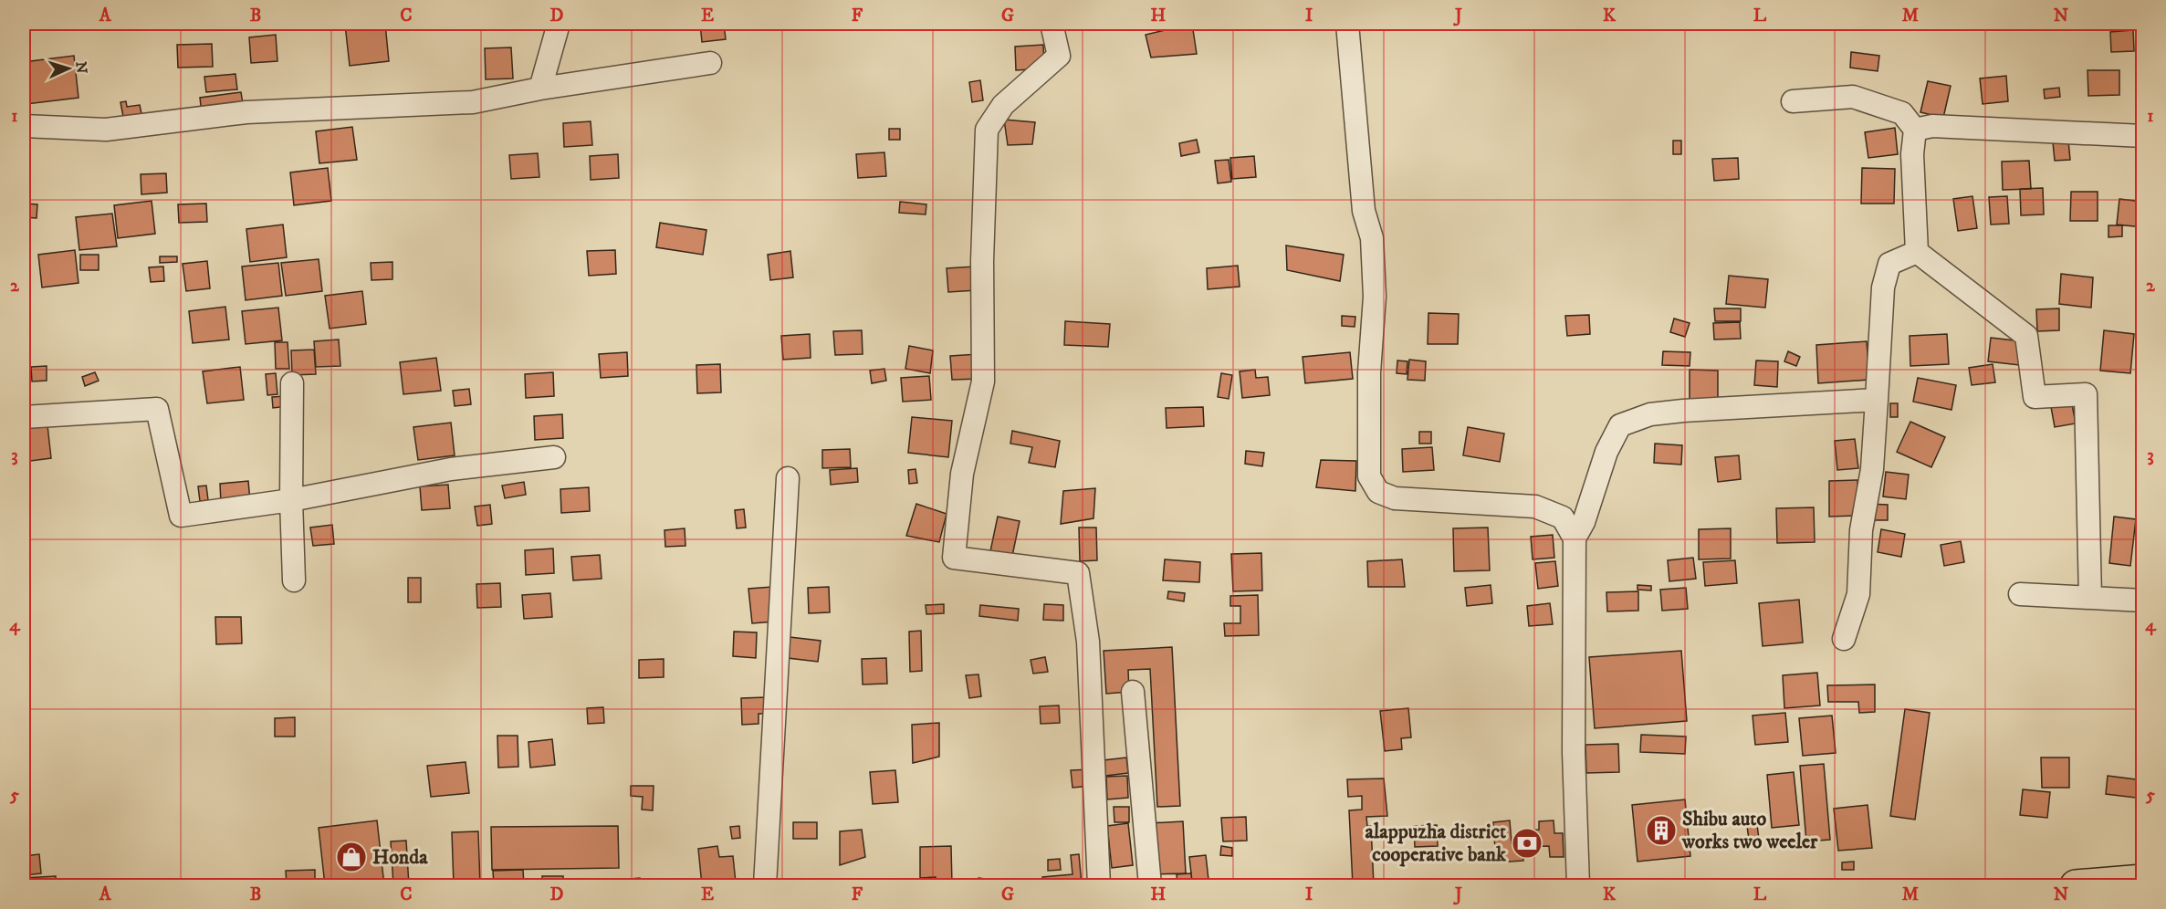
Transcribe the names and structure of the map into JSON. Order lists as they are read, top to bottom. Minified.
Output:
{"places":{"building":["Shibu auto works two weeler"],"bank":["alappuzha district cooperative bank"],"shop":["Honda"]},"north":"right","grid":{"columns":["A","B","C","D","E","F","G","H","I","J","K","L","M","N"],"rows":["1","2","3","4","5"]}}
